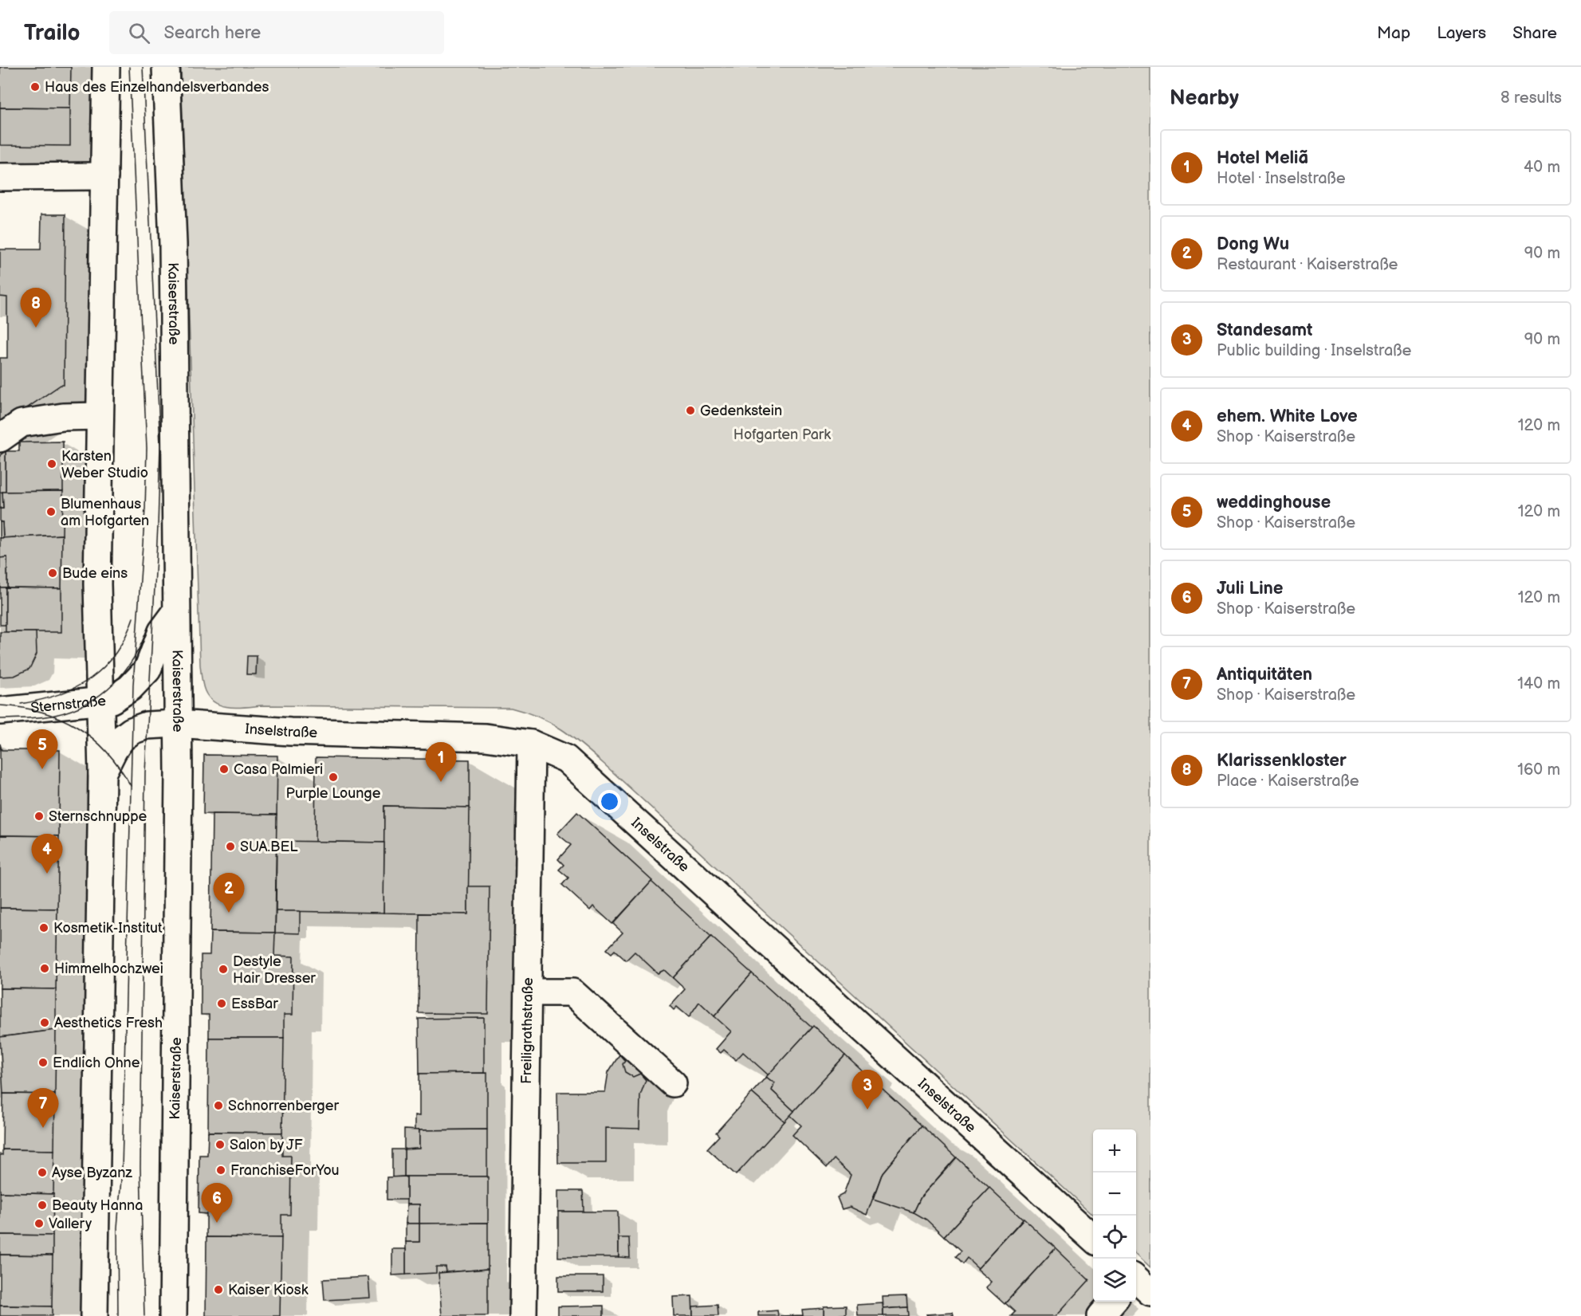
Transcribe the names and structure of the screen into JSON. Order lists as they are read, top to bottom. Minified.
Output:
{"streets":{"main road":["Kaiserstraße","Sternstraße","Inselstraße","Freiligrathstraße"]},"crossings":[["Kaiserstraße","Sternstraße"],["Kaiserstraße","Inselstraße"],["Inselstraße","Freiligrathstraße"]],"parks":["Hofgarten Park"],"places":["Haus des Einzelhandelsverbandes","Gedenkstein","Karsten Weber Studio","Blumenhaus am Hofgarten","Bude eins","Casa Palmieri","Purple Lounge","Sternschnuppe","SUA.BEL","Kosmetik-Institut","Himmelhochzwei","Destyle Hair Dresser","EssBar","Aesthetics Fresh","Endlich Ohne","Schnorrenberger","Salon by JF","FranchiseForYou","Ayse Byzanz","Beauty Hanna","Vallery","Kaiser Kiosk"],"page":{"header":"Trailo","search":"Search here","nav":["Map","Layers","Share"],"heading":["Nearby","8 results"],"list":[{"mark":"1","name":"Hotel Meliã","note":"Hotel · Inselstraße","value":"40 m"},{"mark":"2","name":"Dong Wu","note":"Restaurant · Kaiserstraße","value":"90 m"},{"mark":"3","name":"Standesamt","note":"Public building · Inselstraße","value":"90 m"},{"mark":"4","name":"ehem. White Love","note":"Shop · Kaiserstraße","value":"120 m"},{"mark":"5","name":"weddinghouse","note":"Shop · Kaiserstraße","value":"120 m"},{"mark":"6","name":"Juli Line","note":"Shop · Kaiserstraße","value":"120 m"},{"mark":"7","name":"Antiquitäten","note":"Shop · Kaiserstraße","value":"140 m"},{"mark":"8","name":"Klarissenkloster","note":"Place · Kaiserstraße","value":"160 m"}],"pins":["8","5","1","4","2","3","7","6"],"map_buttons":["+","−"]}}
